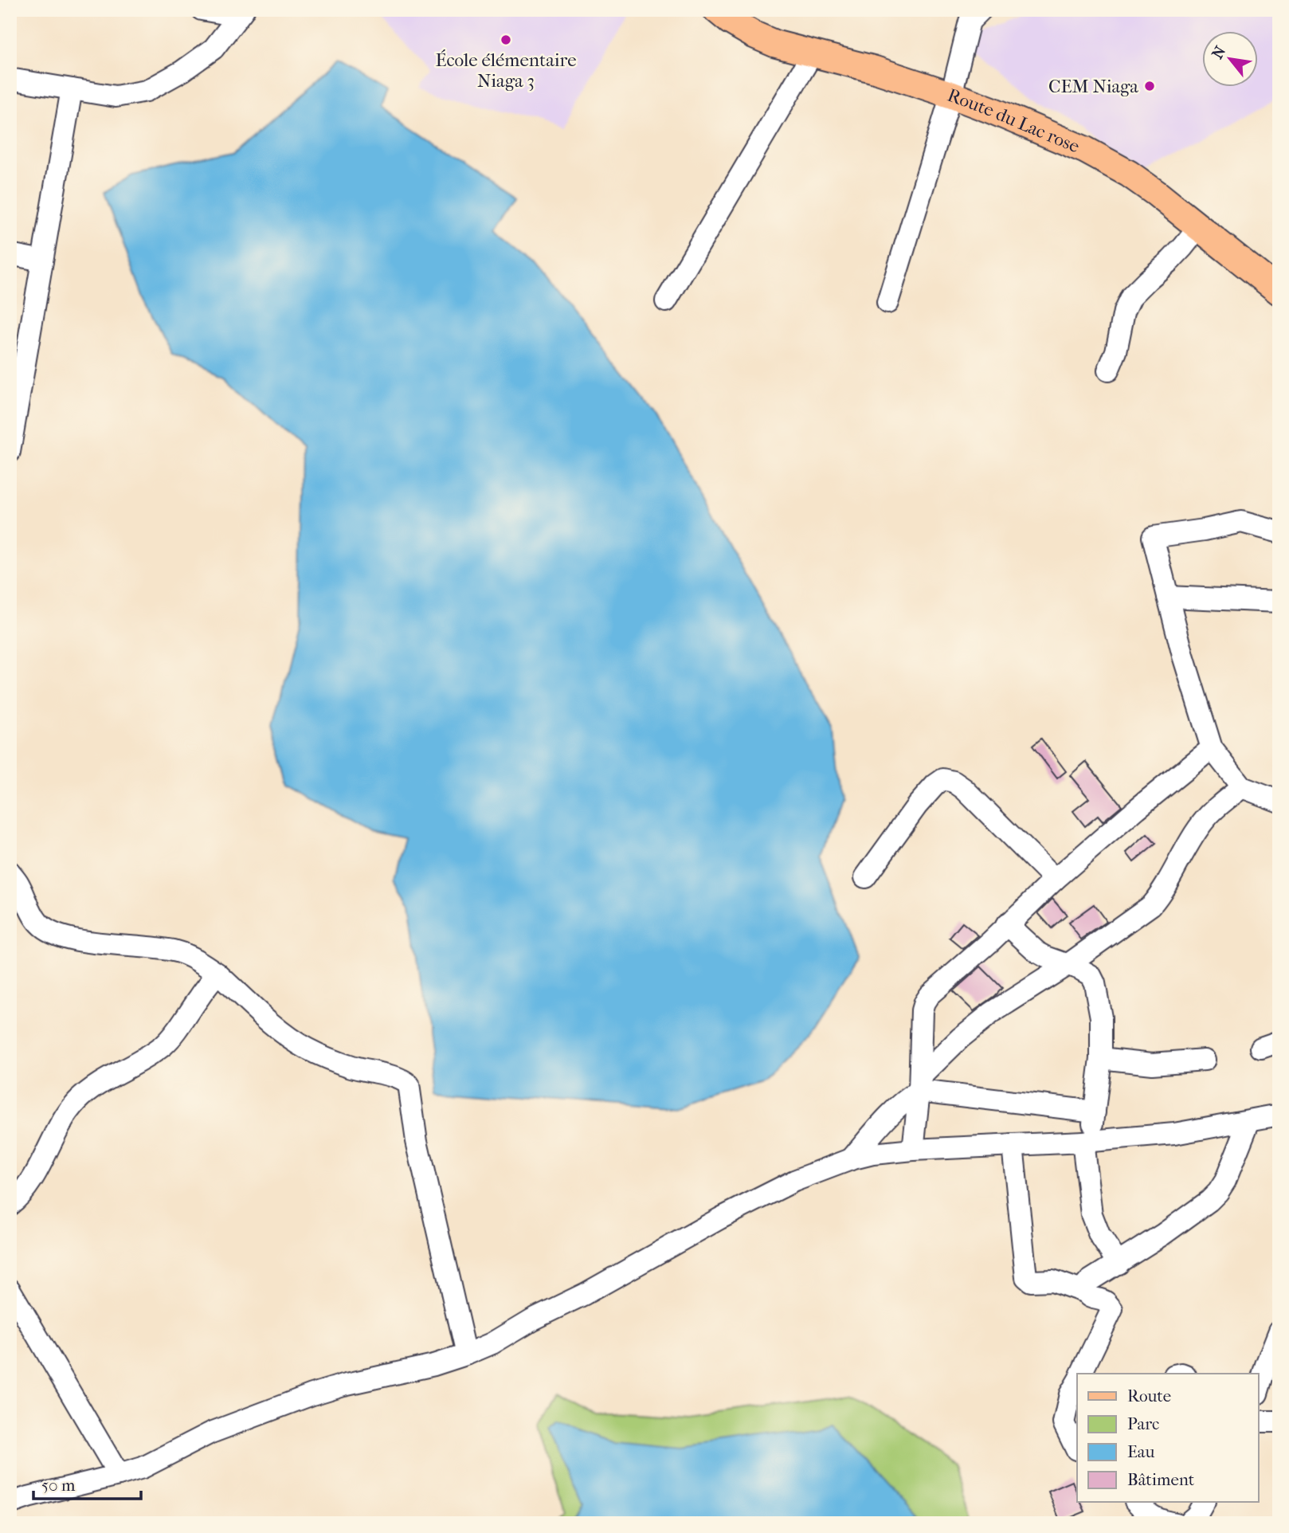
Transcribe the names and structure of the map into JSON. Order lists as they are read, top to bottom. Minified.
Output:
{"streets":{"main road":["Route du Lac rose"]},"places":["École élémentaire Niaga 3","CEM Niaga"],"legend":["Route","Parc","Eau","Bâtiment"],"scale_bar":"50 m","north":"top left"}
